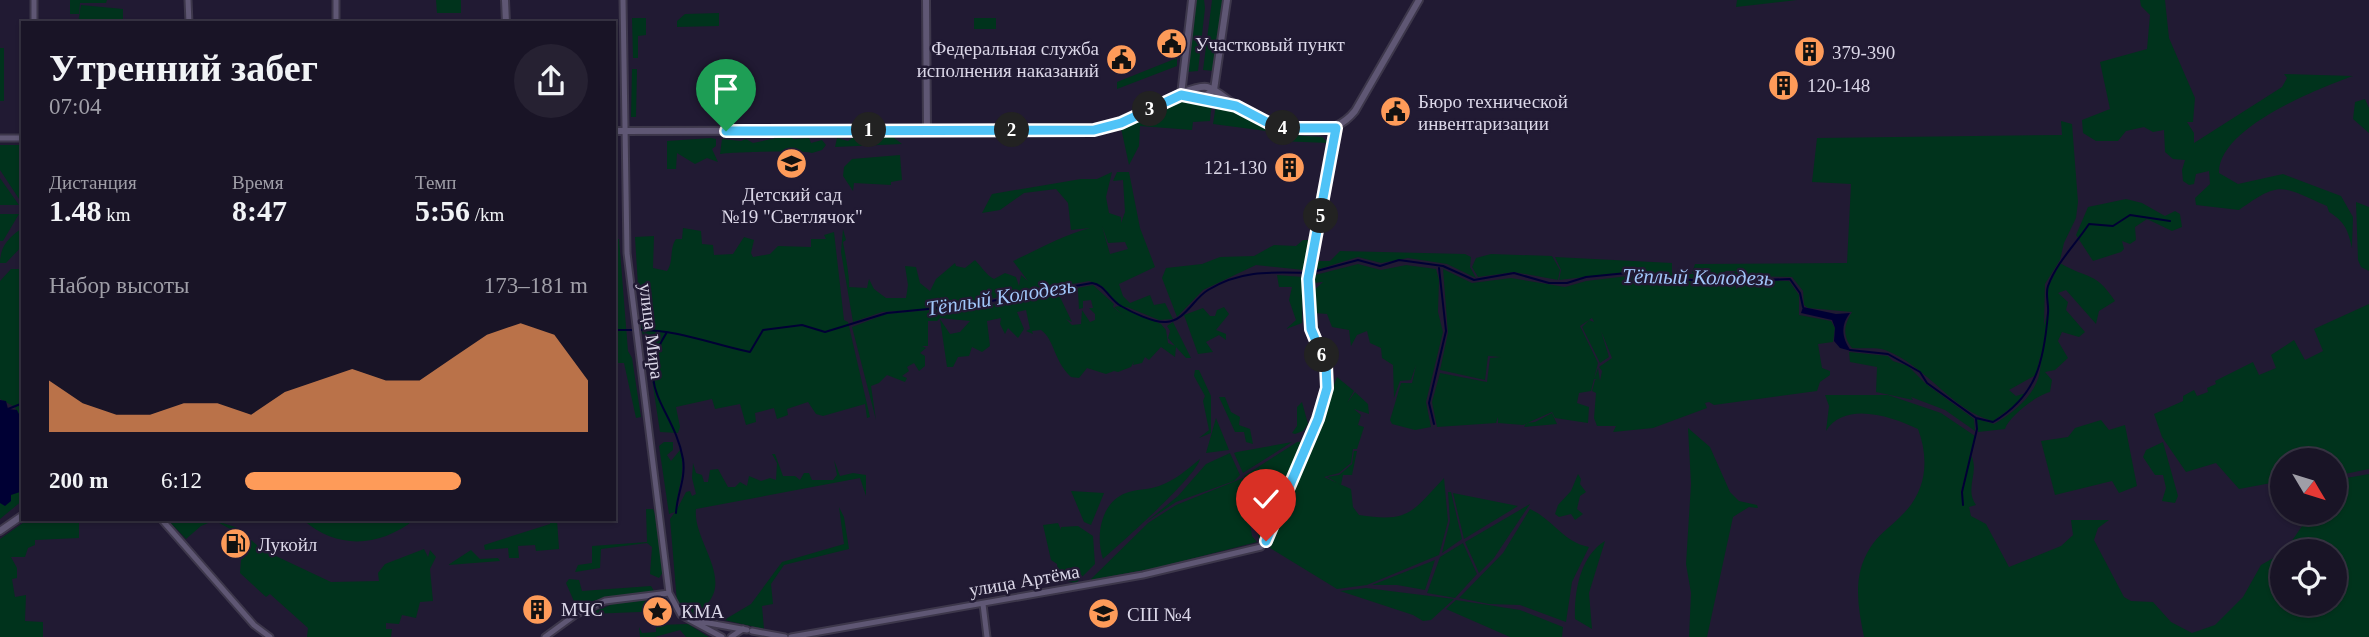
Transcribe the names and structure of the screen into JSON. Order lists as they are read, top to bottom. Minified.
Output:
{"streets":{"street":["улица Мира","улица Артёма"]},"water":["Тёплый Колодезь"],"places":{"public building":["Участковый пункт","Федеральная служба исполнения наказаний","Бюро технической инвентаризации"],"building":["379-390","120-148","121-130","МЧС"],"school or university":["Детский сад №19 \"Светлячок\"","СШ №4"],"fuel station":["Лукойл"],"place":["КМА"]},"north":"bottom right","page":{"heading":["Утренний забег","07:04"],"pins":["3","4","1","2","5","6"],"stats":[["Дистанция","1.48 km"],["Время","8:47"],["Темп","5:56 /km"]],"chart":["Набор высоты","173–181 m"],"list":[{"name":"200 m","note":"6:12"}]}}
